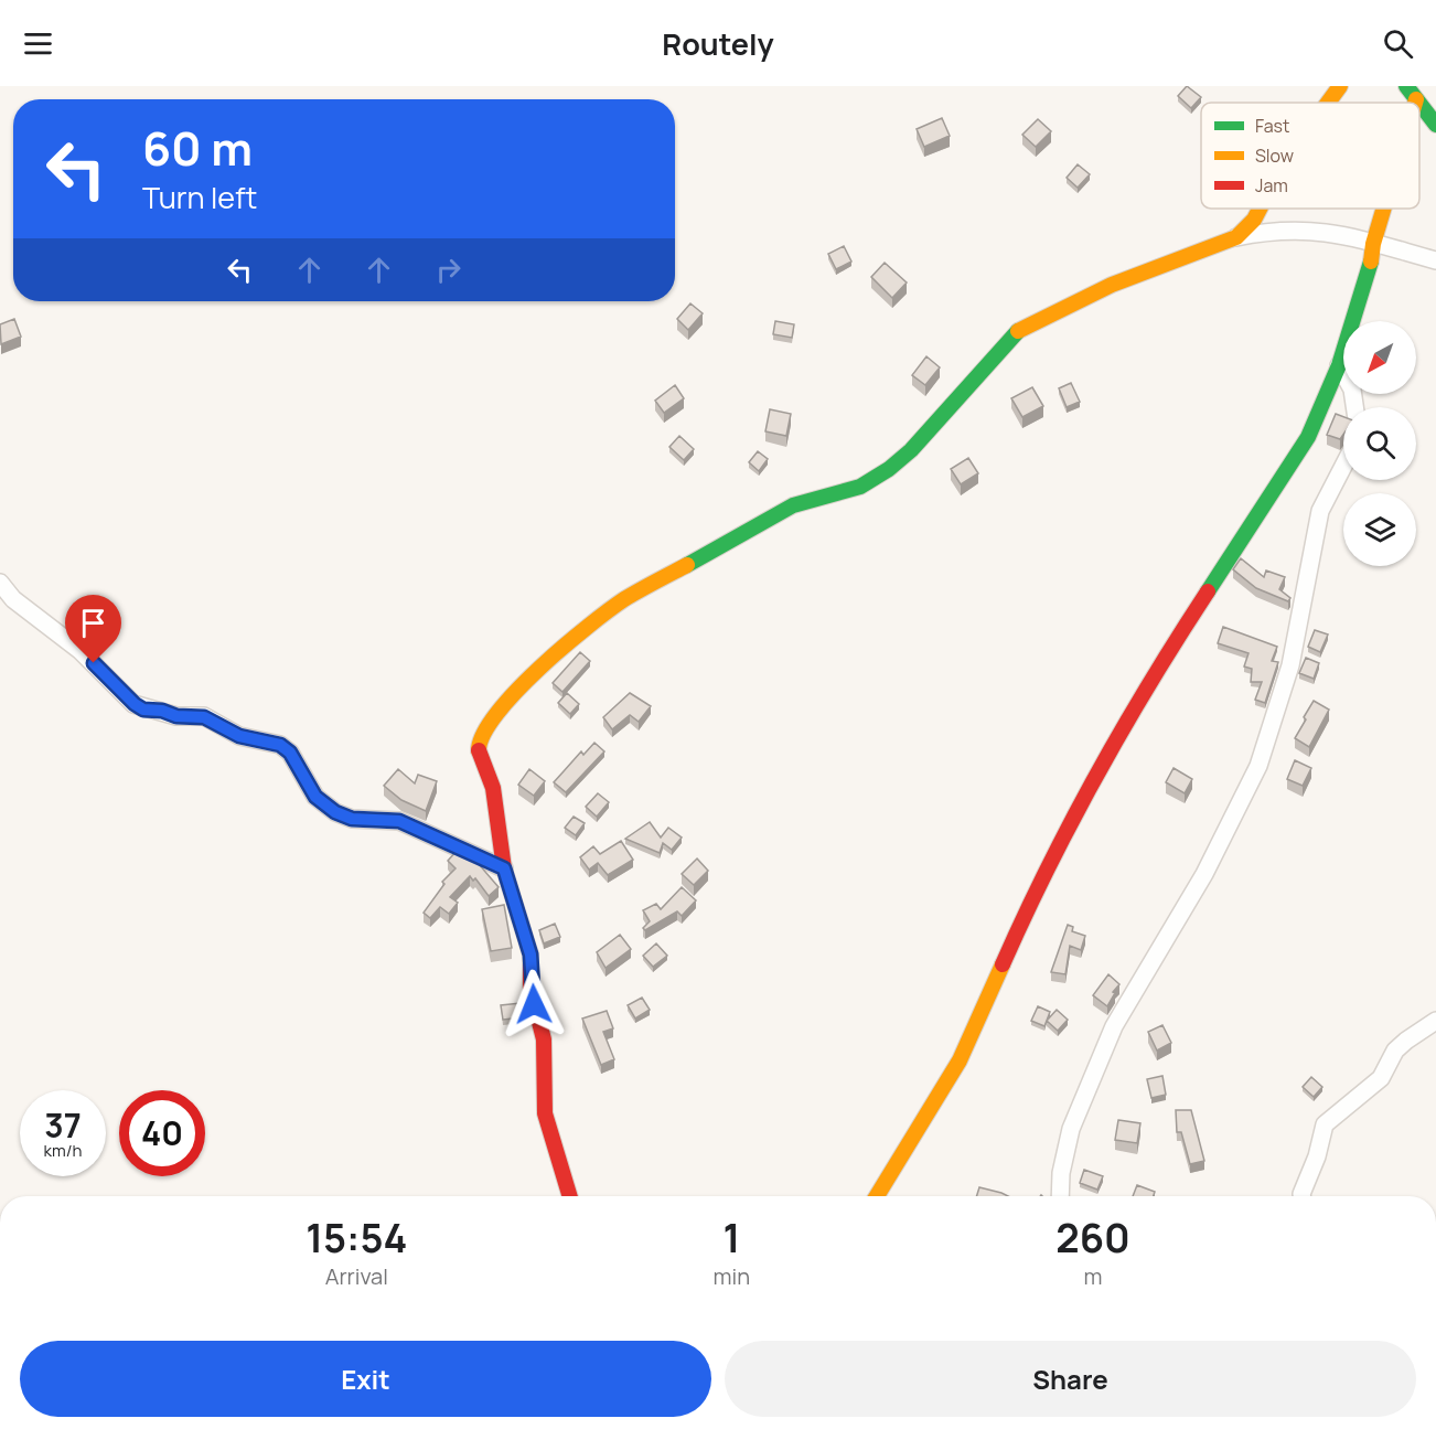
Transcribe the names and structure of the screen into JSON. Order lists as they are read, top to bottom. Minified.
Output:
{"legend":["Fast","Slow","Jam"],"north":"bottom left","page":{"header":"Routely","turn":["60 m","Turn left"],"speed":"37 km/h","limit":"40","eta":["15:54","Arrival","1","min","260","m"],"buttons":["Exit","Share"]}}
